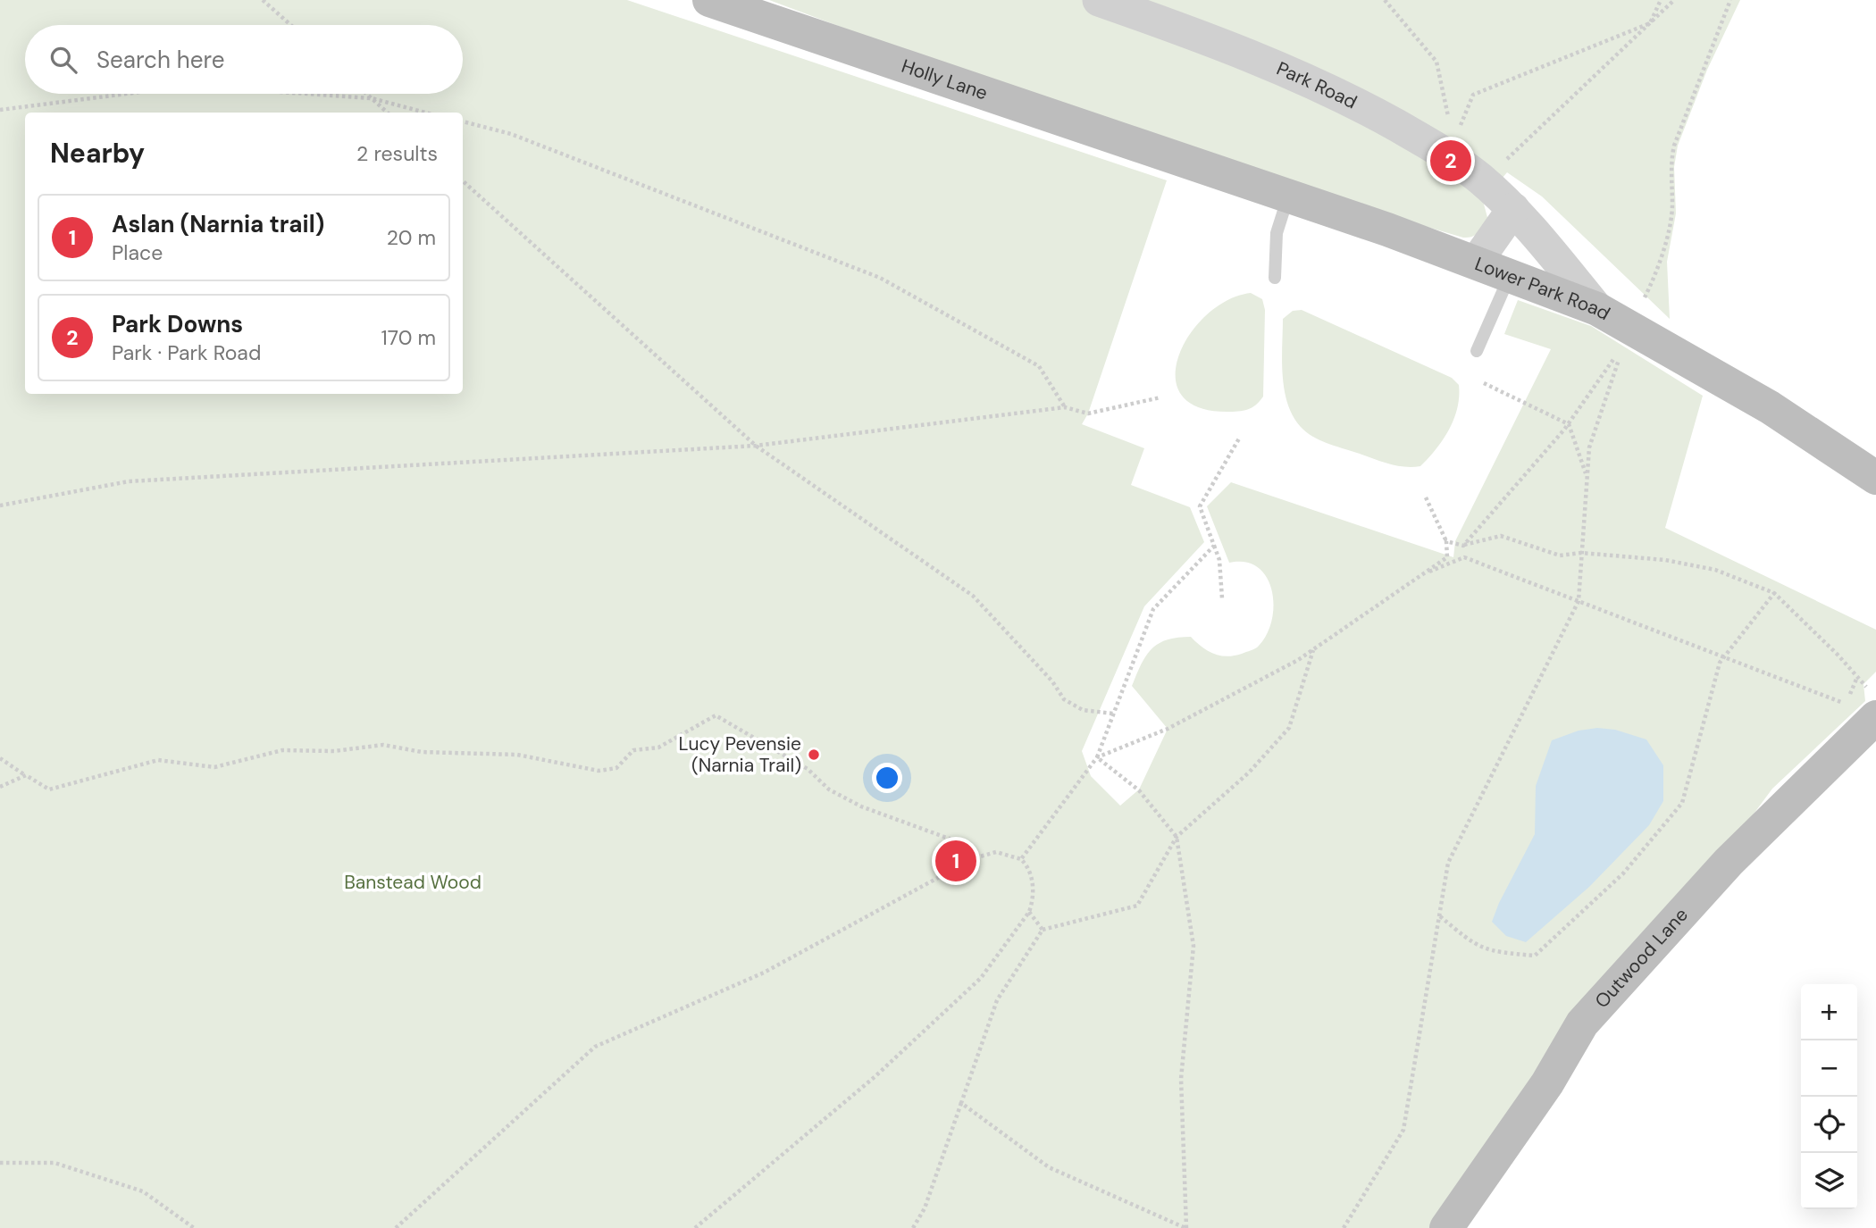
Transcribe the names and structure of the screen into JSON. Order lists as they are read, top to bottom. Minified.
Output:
{"streets":{"main road":["Holly Lane","Lower Park Road","Outwood Lane"],"street":["Park Road"]},"crossings":[["Holly Lane","Lower Park Road"],["Park Road","Lower Park Road"]],"parks":["Banstead Wood"],"places":["Lucy Pevensie (Narnia Trail)"],"page":{"search":"Search here","heading":["Nearby","2 results"],"pins":["2","1"],"list":[{"mark":"1","name":"Aslan (Narnia trail)","note":"Place","value":"20 m"},{"mark":"2","name":"Park Downs","note":"Park · Park Road","value":"170 m"}],"map_buttons":["+","−"]}}
